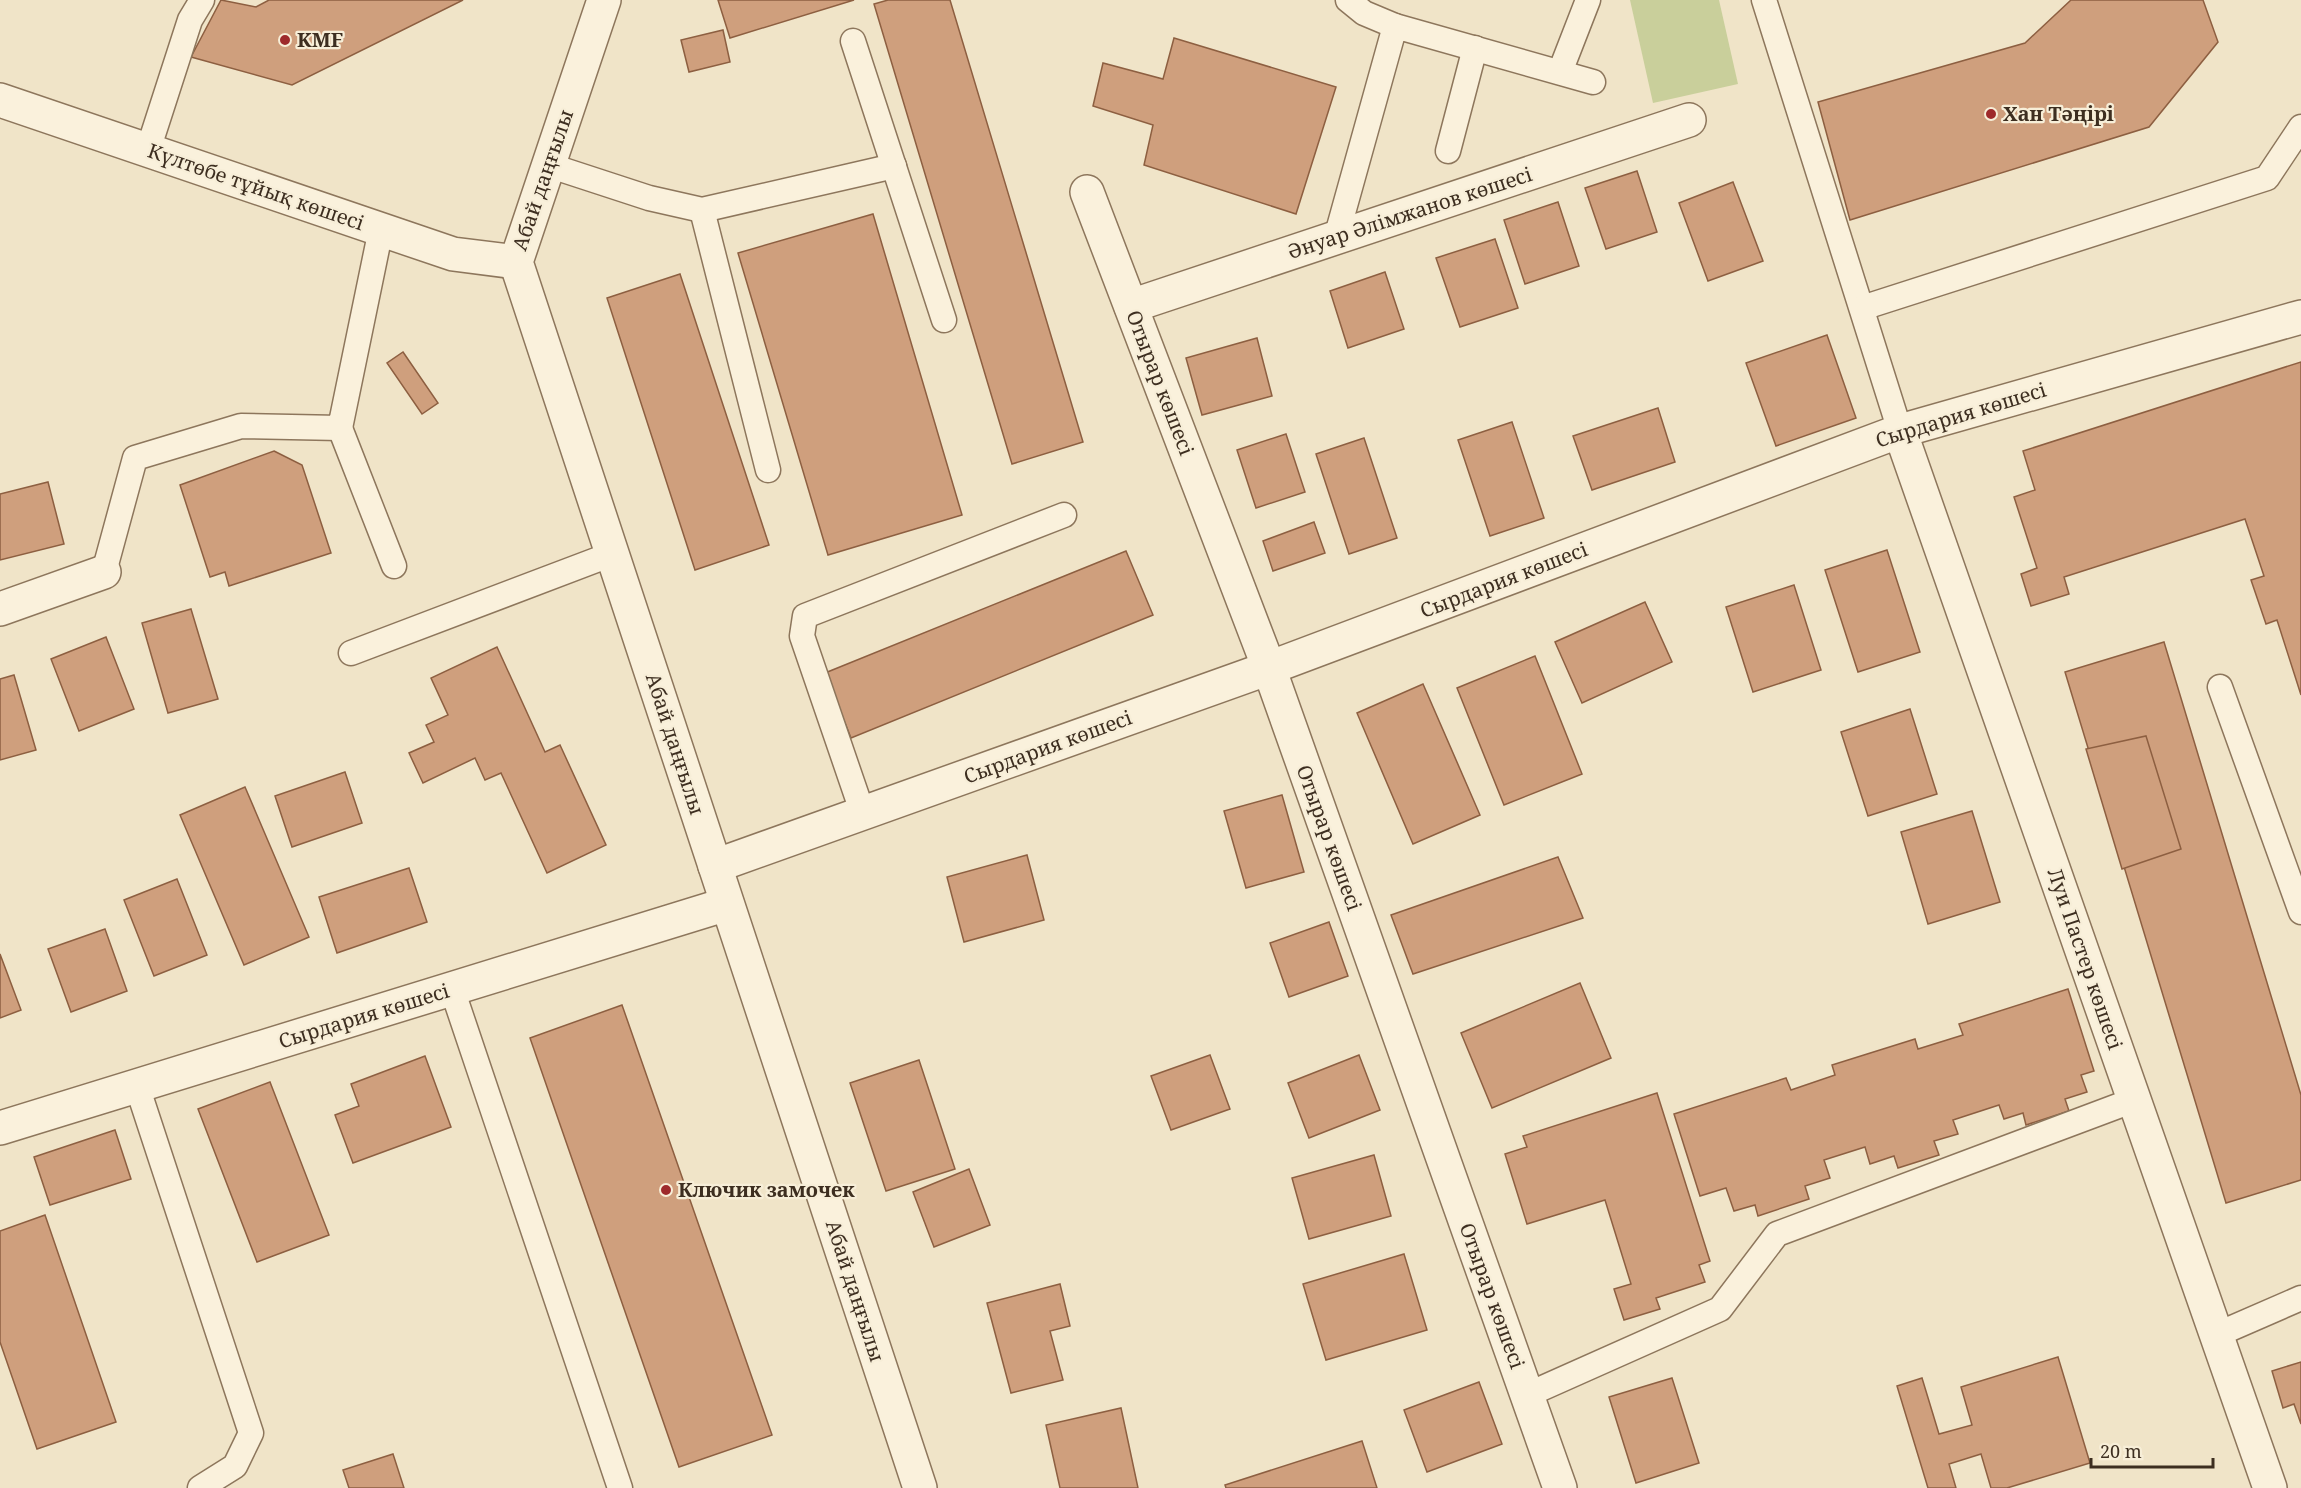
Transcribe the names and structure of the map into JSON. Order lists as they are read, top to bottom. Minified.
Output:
{"streets":{"street":["Абай даңғылы","Күлтөбе тұйық көшесі","Әнуар Әлімжанов көшесі","Отырар көшесі","Сырдария көшесі","Луи Пастер көшесі"]},"crossings":[["Абай даңғылы","Күлтөбе тұйық көшесі"],["Абай даңғылы","Сырдария көшесі"],["Әнуар Әлімжанов көшесі","Отырар көшесі"],["Отырар көшесі","Сырдария көшесі"],["Сырдария көшесі","Луи Пастер көшесі"]],"places":["KMF","Хан Тәңірі","Ключик замочек"],"scale_bar":"20 m"}
